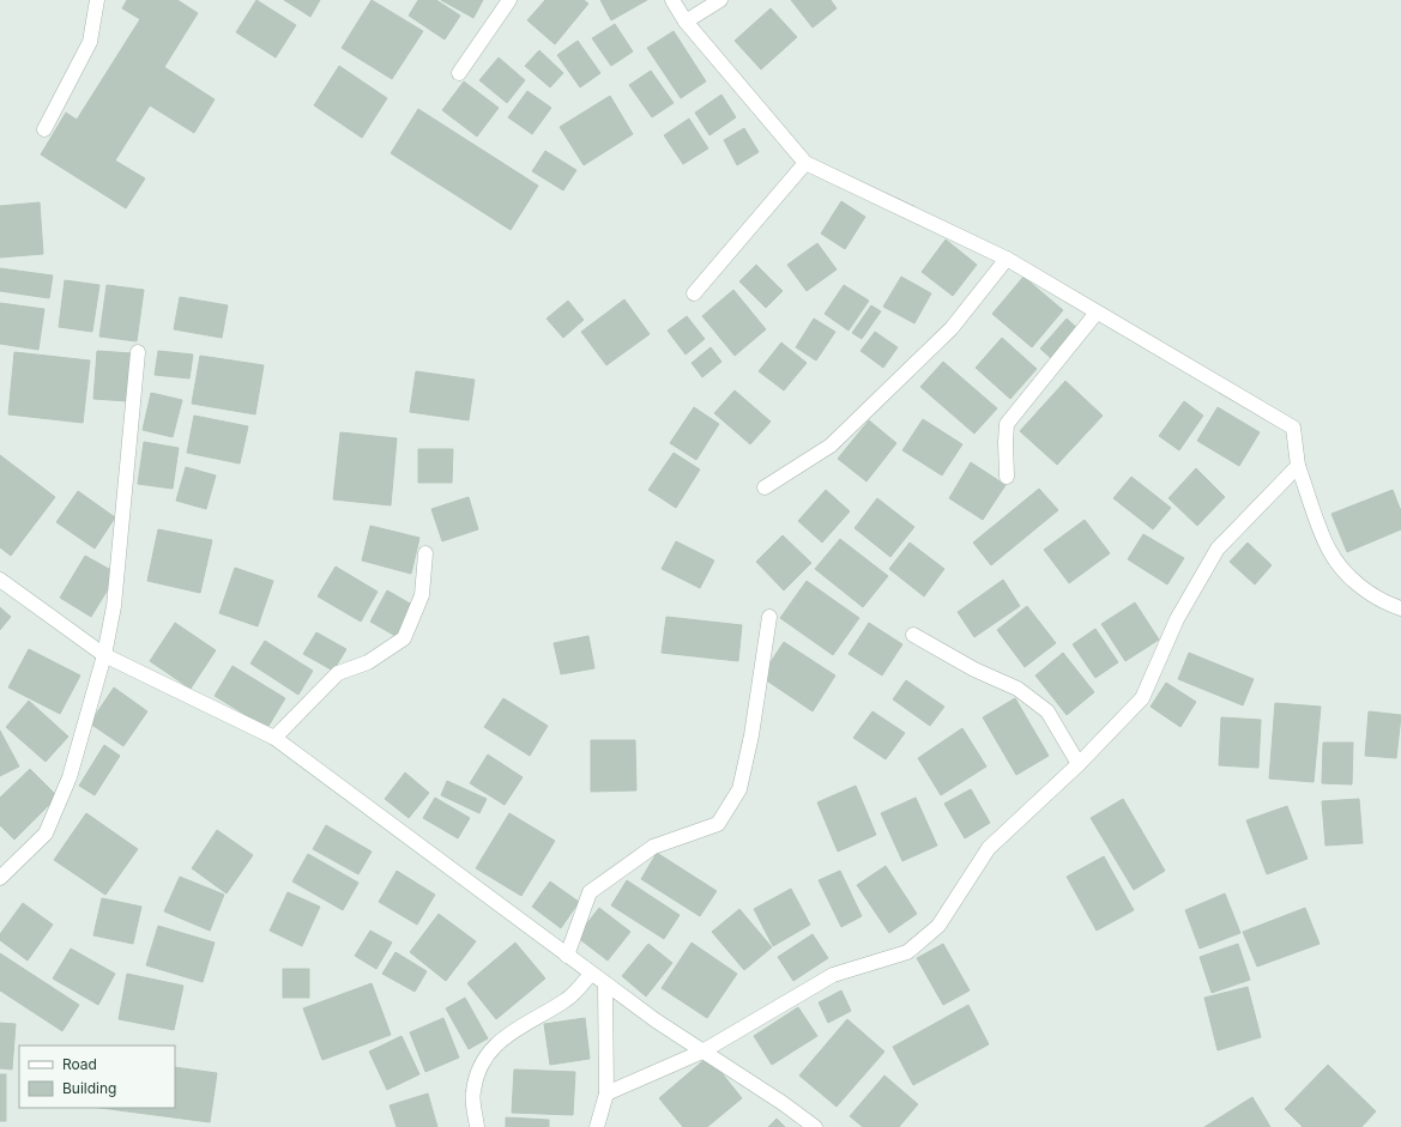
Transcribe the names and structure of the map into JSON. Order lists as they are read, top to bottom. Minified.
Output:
{"legend":["Road","Building"]}
